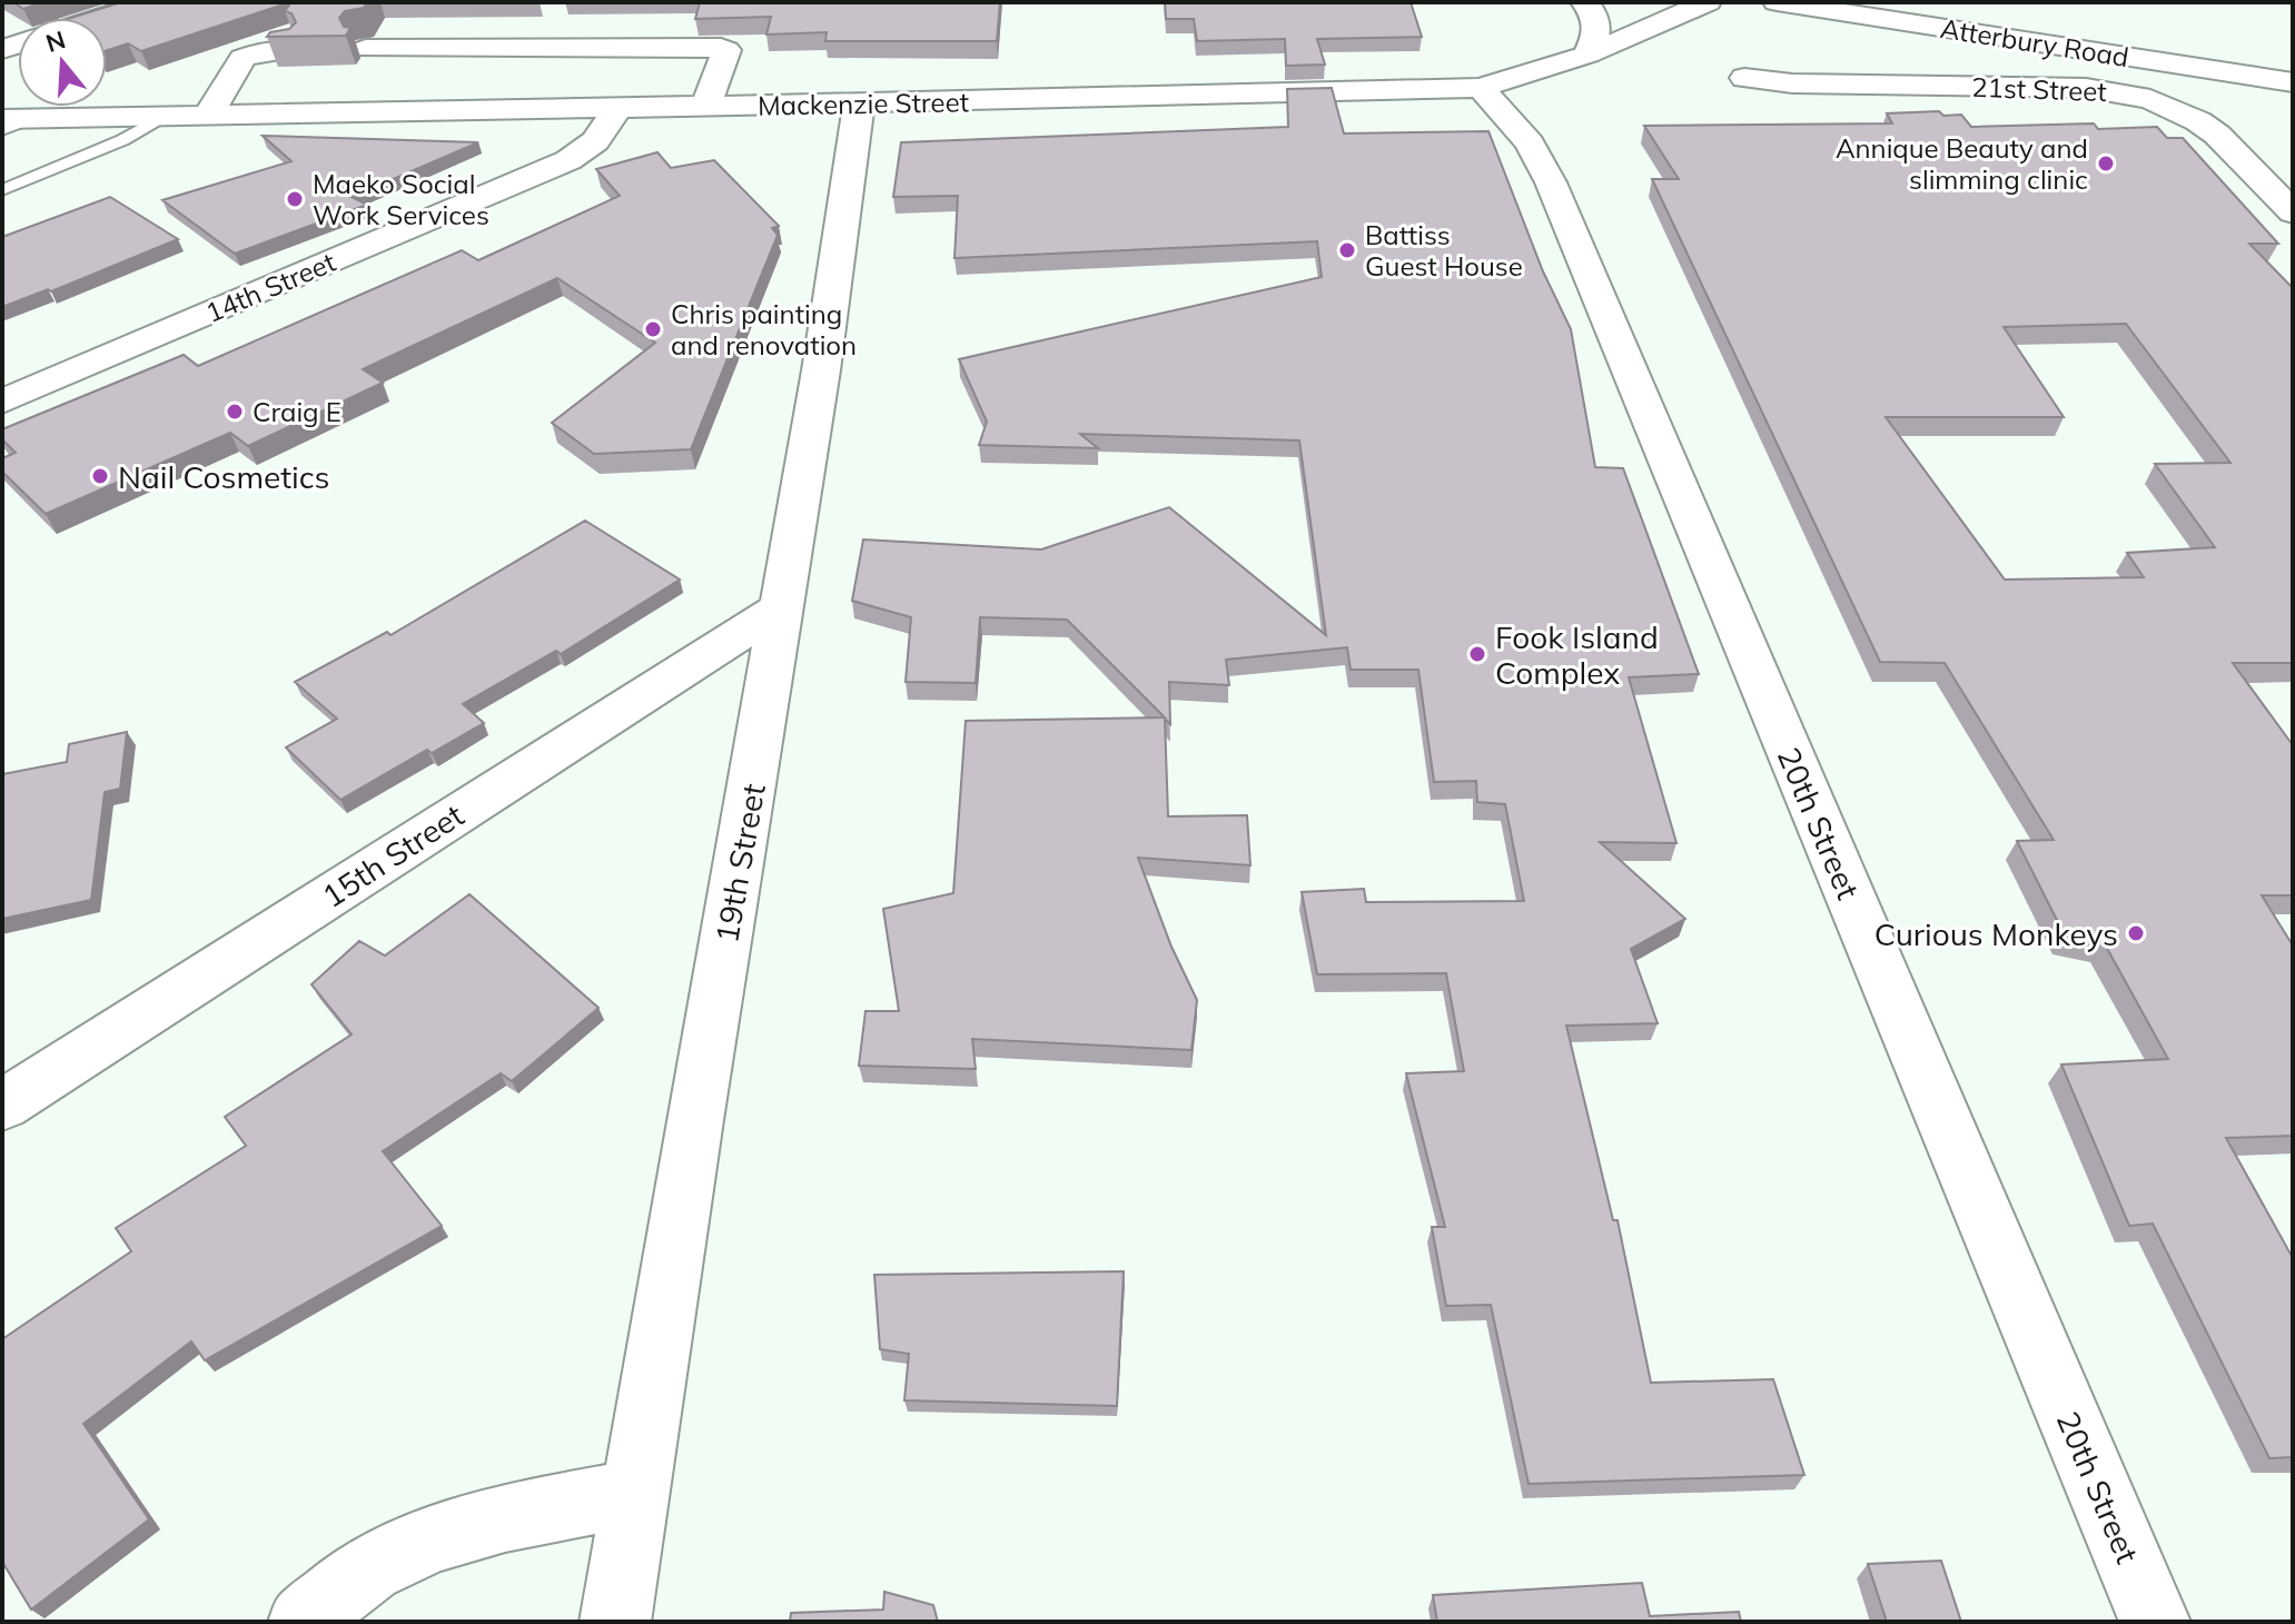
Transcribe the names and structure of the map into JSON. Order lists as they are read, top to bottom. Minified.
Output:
{"streets":{"street":["Atterbury Road","21st Street","Mackenzie Street","14th Street","20th Street","15th Street","19th Street"]},"crossings":[["Mackenzie Street","14th Street"],["Mackenzie Street","20th Street"],["Mackenzie Street","19th Street"],["15th Street","19th Street"]],"places":["Annique Beauty and slimming clinic","Maeko Social Work Services","Battiss Guest House","Chris painting and renovation","Craig E","Nail Cosmetics","Fook Island Complex","Curious Monkeys"],"north":"top"}
